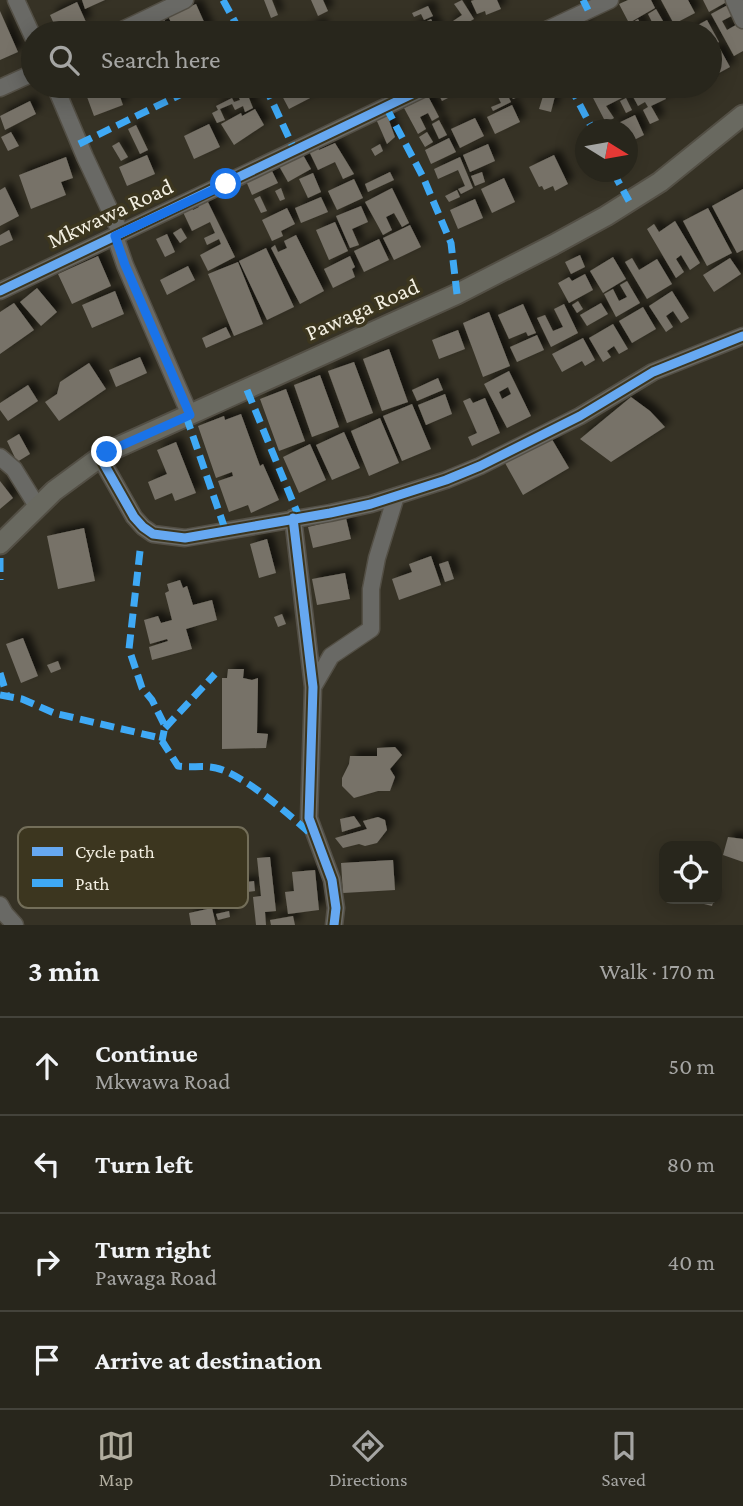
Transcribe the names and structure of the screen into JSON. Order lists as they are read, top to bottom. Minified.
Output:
{"streets":{"main road":["Pawaga Road"],"street":["Mkwawa Road"]},"legend":["Cycle path","Path"],"north":"right","page":{"search":"Search here","heading":["3 min","Walk · 170 m"],"list":[["Continue","Mkwawa Road","50 m"],["Turn left","80 m"],["Turn right","Pawaga Road","40 m"],"Arrive at destination"],"nav":["Map","Directions","Saved"]}}
